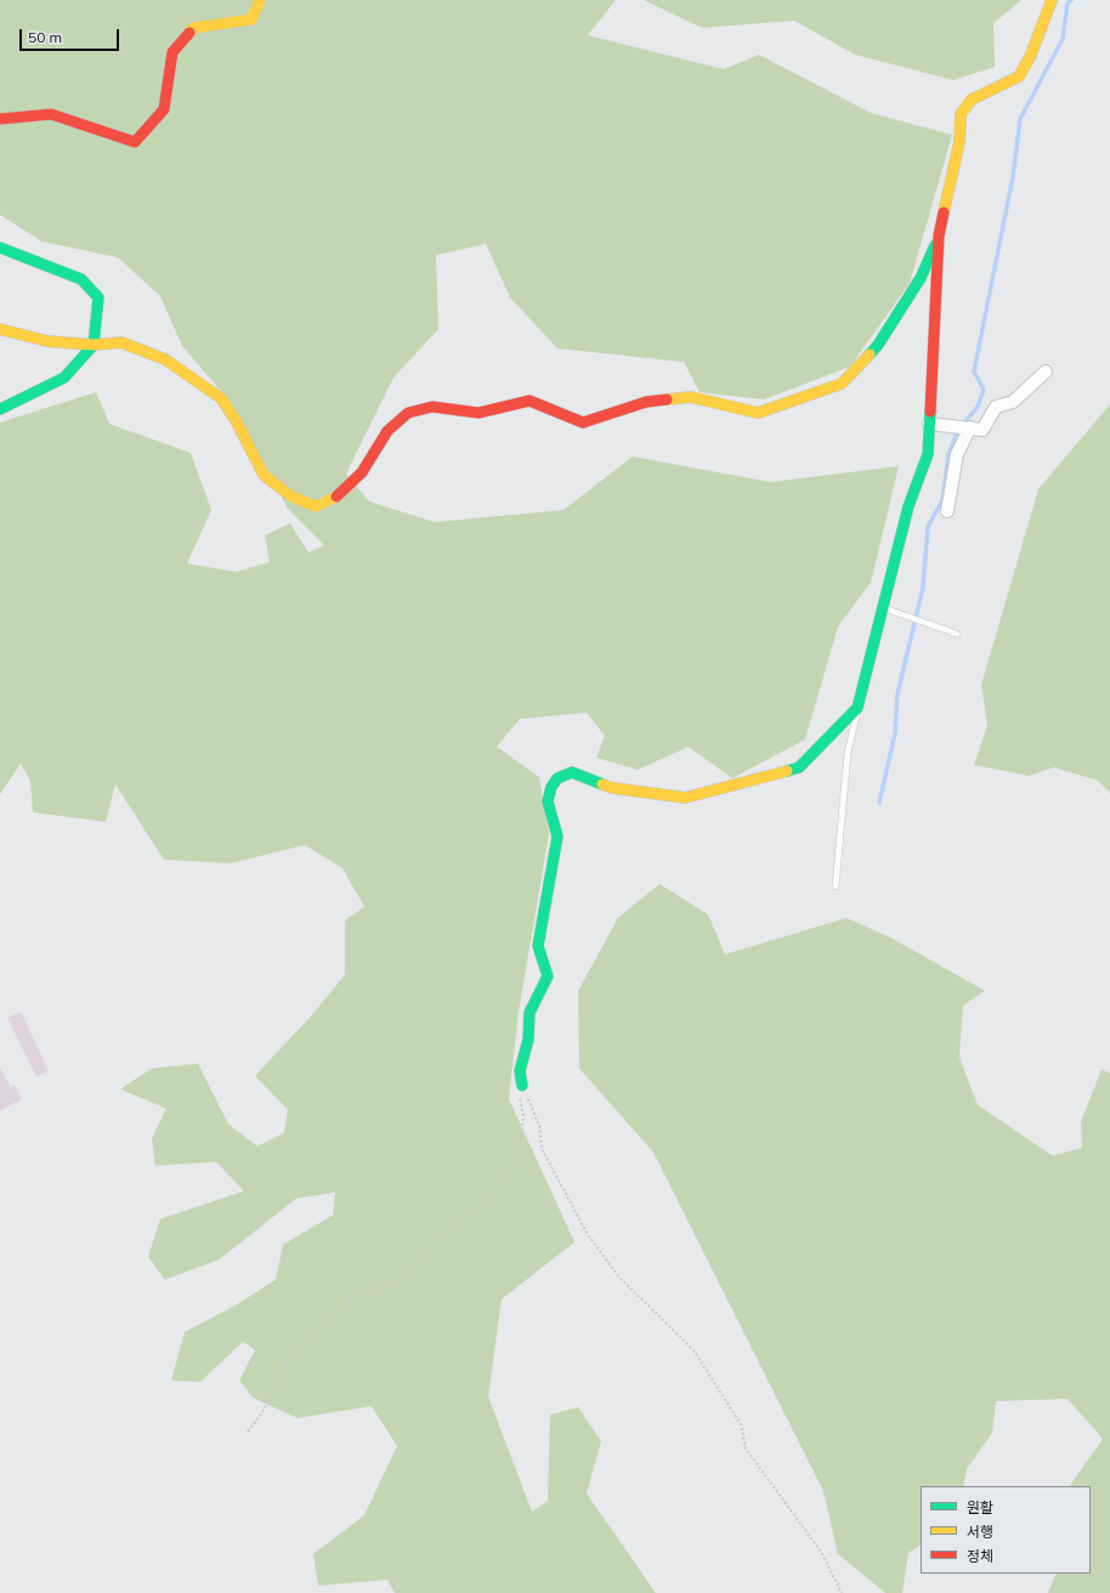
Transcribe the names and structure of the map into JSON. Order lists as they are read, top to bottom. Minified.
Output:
{"legend":["원활","서행","정체"],"scale_bar":"50 m"}
